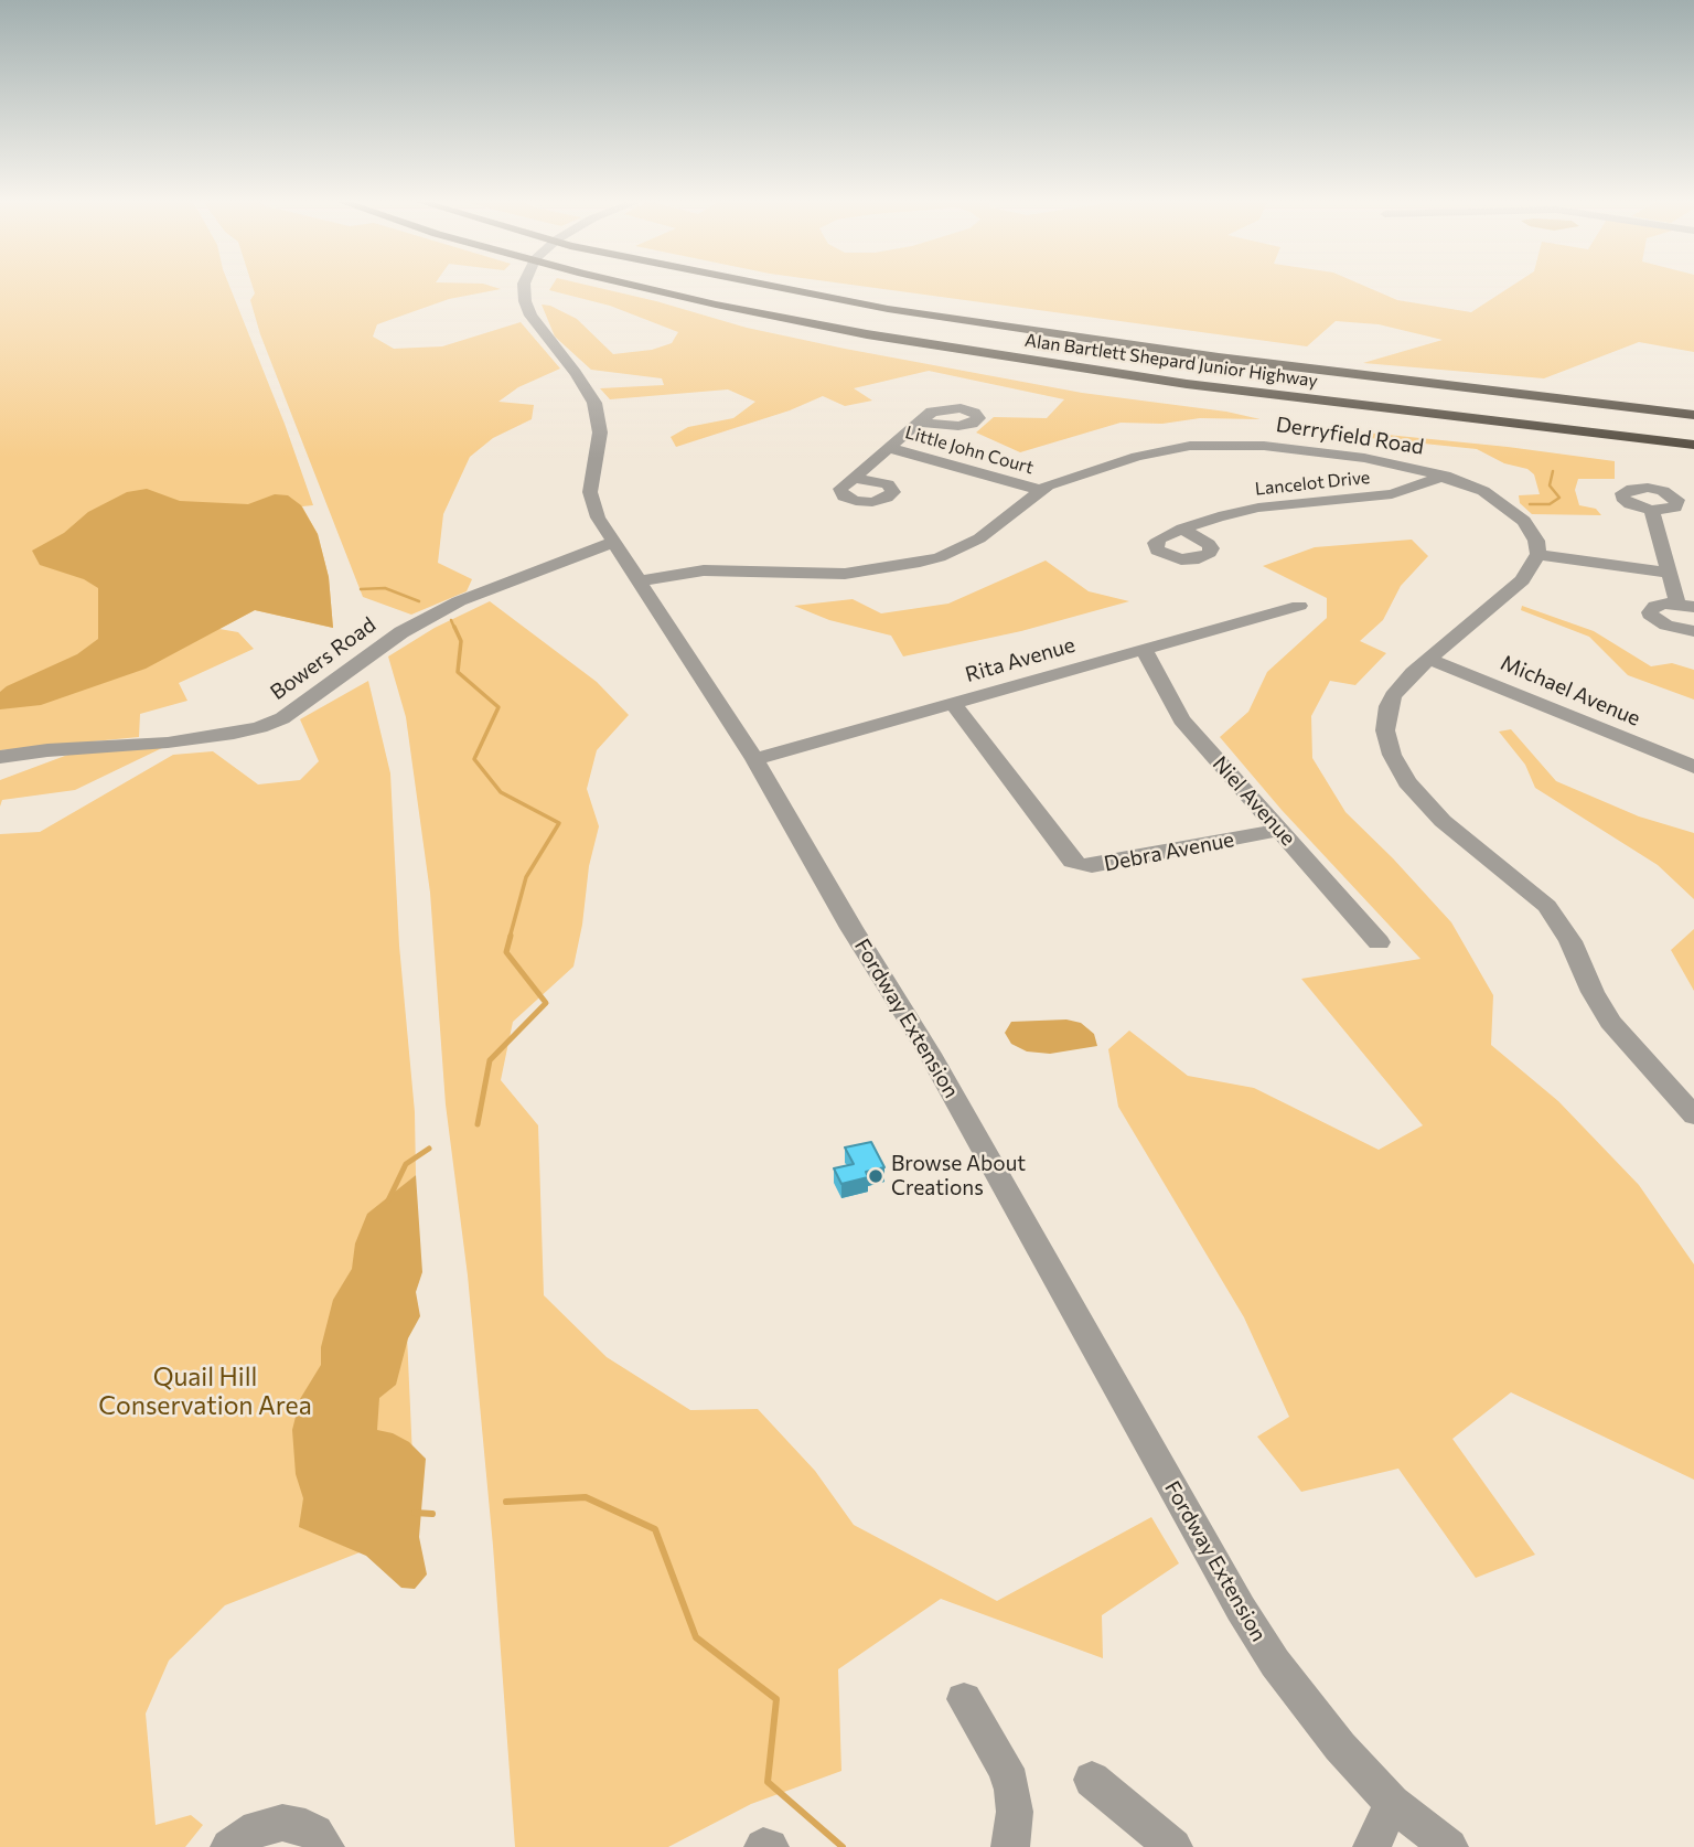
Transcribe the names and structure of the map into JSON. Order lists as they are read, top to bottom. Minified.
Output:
{"streets":{"highway":["Alan Bartlett Shepard Junior Highway"],"street":["Derryfield Road","Little John Court","Lancelot Drive","Bowers Road","Rita Avenue","Michael Avenue","Niel Avenue","Debra Avenue","Fordway Extension"]},"crossings":[["Derryfield Road","Little John Court"],["Derryfield Road","Lancelot Drive"],["Derryfield Road","Fordway Extension"],["Bowers Road","Fordway Extension"],["Rita Avenue","Niel Avenue"],["Rita Avenue","Debra Avenue"],["Rita Avenue","Fordway Extension"],["Niel Avenue","Debra Avenue"]],"parks":["Quail Hill Conservation Area"],"places":["Browse About Creations"]}
